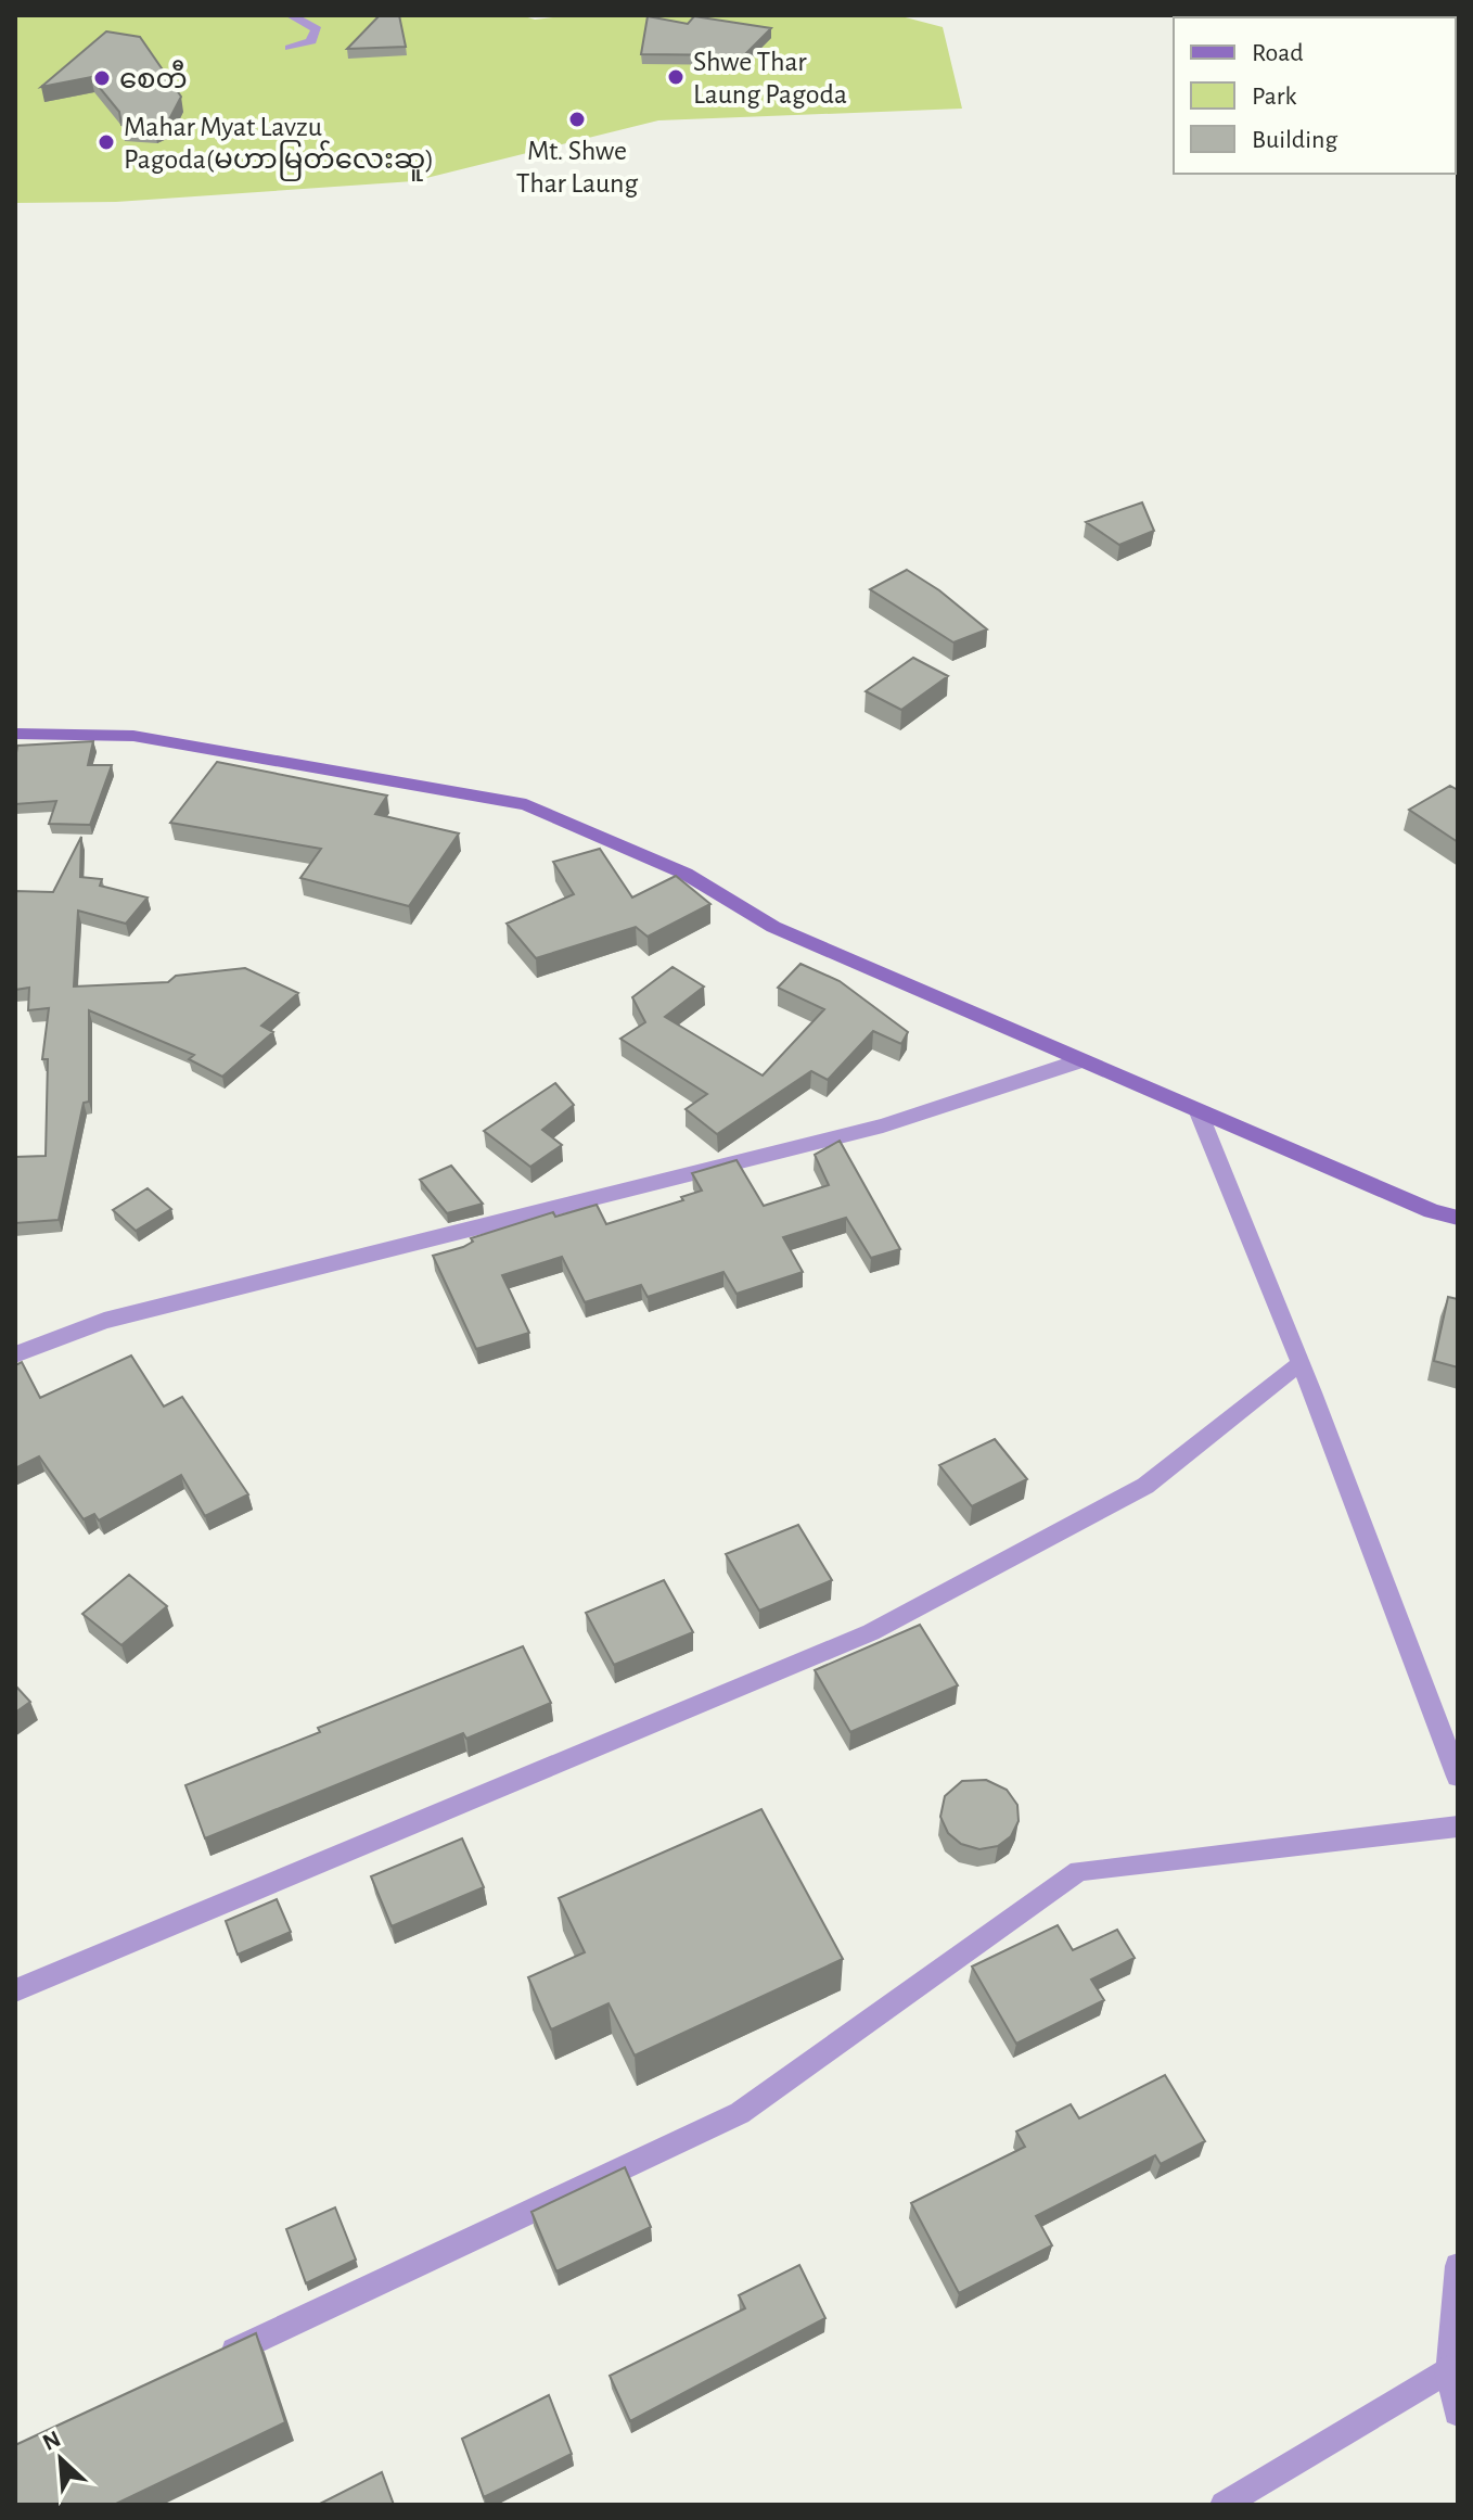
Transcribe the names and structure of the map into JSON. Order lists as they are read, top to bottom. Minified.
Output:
{"places":["Shwe Thar Laung Pagoda","စေတီ","Mt. Shwe Thar Laung","Mahar Myat Layzu Pagoda(မဟာမြတ်လေးဆူ)"],"legend":["Road","Park","Building"],"north":"top left"}
